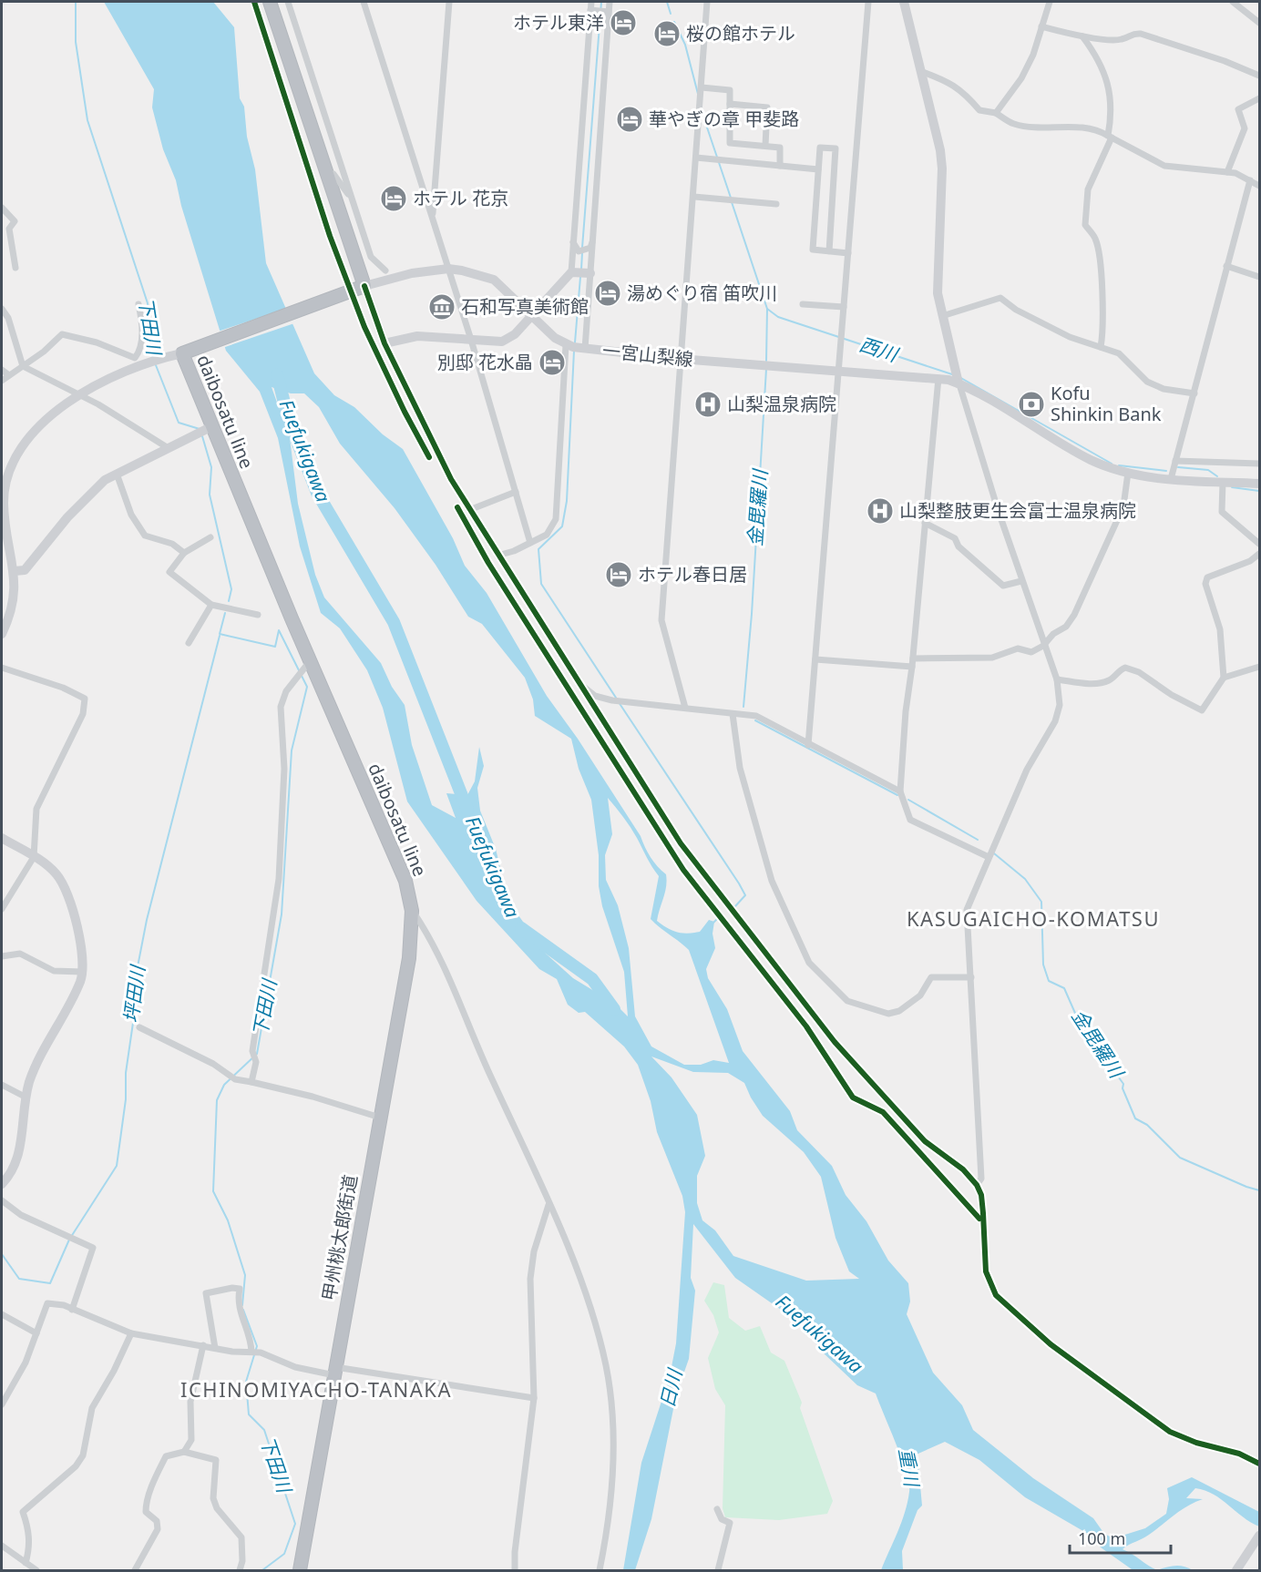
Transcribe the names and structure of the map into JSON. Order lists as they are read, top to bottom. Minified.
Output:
{"streets":{"highway":["daibosatu line","甲州桃太郎街道"],"main road":["一宮山梨線"]},"crossings":[["daibosatu line","甲州桃太郎街道"]],"districts":["KASUGAICHO-KOMATSU","ICHINOMIYACHO-TANAKA"],"water":["下田川","西川","Fuefukigawa","金毘羅川","坪田川","日川","重川"],"places":{"hotel":["ホテル東洋","桜の館ホテル","華やぎの章 甲斐路","ホテル 花京","湯めぐり宿 笛吹川","別邸 花水晶","ホテル春日居"],"museum":["石和写真美術館"],"hospital":["山梨温泉病院","山梨整肢更生会富士温泉病院"],"bank":["Kofu Shinkin Bank"]},"scale_bar":"100 m"}
